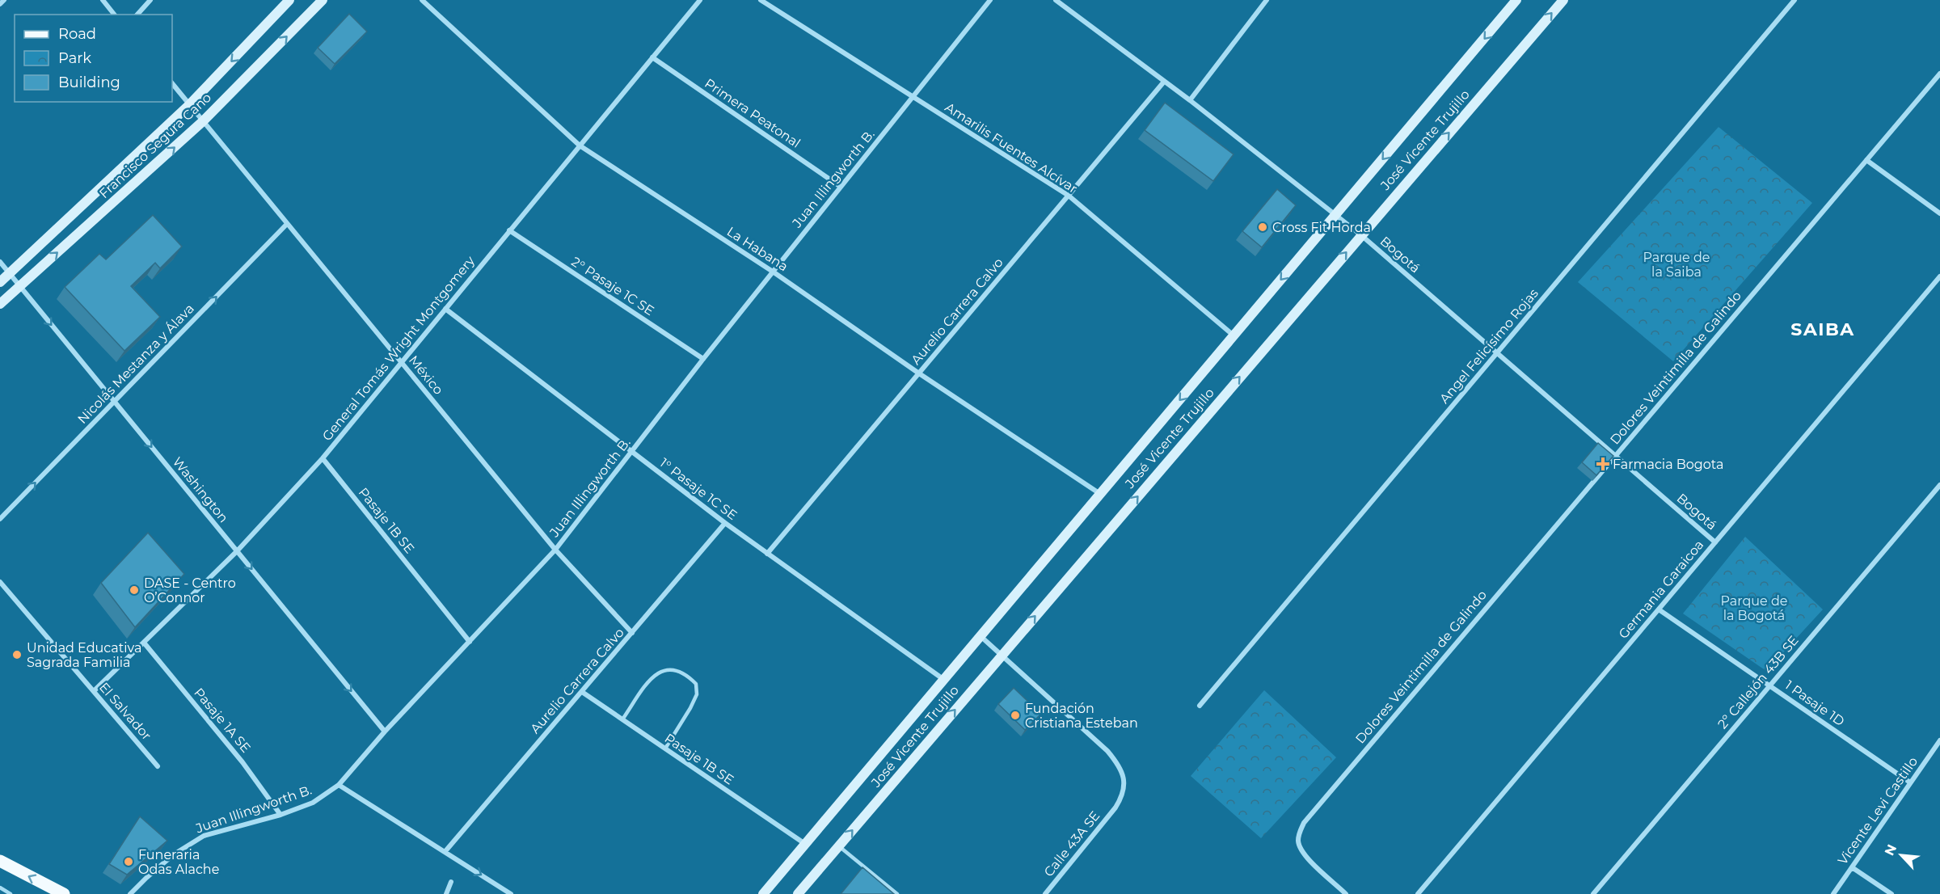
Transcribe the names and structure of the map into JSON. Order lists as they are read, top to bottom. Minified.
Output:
{"streets":{"main road":["José Vicente Trujillo","Francisco Segura Cano"],"street":["Primera Peatonal","Amarilis Fuentes Alcívar","Juan Illingworth B.","La Habana","Bogotá","2° Pasaje 1C SE","Aurelio Carrera Calvo","Angel Felicísimo Rojas","General Tomás Wright Montgomery","Nicolás Mestanza y Álava","Dolores Veintimilla de Galindo","México","1° Pasaje 1C SE","Washington","Pasaje 1B SE","Germania Garaicoa","2º Callejón 43B SE","1 Pasaje 1D","El Salvador","Pasaje 1A SE","Vicente Levi Castillo","Calle 43A SE"]},"crossings":[["Primera Peatonal","Juan Illingworth B."],["Primera Peatonal","General Tomás Wright Montgomery"],["José Vicente Trujillo","Amarilis Fuentes Alcívar"],["José Vicente Trujillo","La Habana"],["José Vicente Trujillo","Bogotá"],["José Vicente Trujillo","1° Pasaje 1C SE"],["José Vicente Trujillo","Pasaje 1B SE"],["José Vicente Trujillo","Calle 43A SE"],["Francisco Segura Cano","México"],["Francisco Segura Cano","Washington"],["Amarilis Fuentes Alcívar","Juan Illingworth B."],["Amarilis Fuentes Alcívar","Aurelio Carrera Calvo"],["Juan Illingworth B.","La Habana"],["Juan Illingworth B.","2° Pasaje 1C SE"],["Juan Illingworth B.","México"],["Juan Illingworth B.","1° Pasaje 1C SE"],["Juan Illingworth B.","Washington"],["Juan Illingworth B.","Pasaje 1B SE"],["Juan Illingworth B.","Pasaje 1A SE"],["La Habana","Aurelio Carrera Calvo"],["La Habana","General Tomás Wright Montgomery"],["Bogotá","Aurelio Carrera Calvo"],["Bogotá","Angel Felicísimo Rojas"],["Bogotá","Dolores Veintimilla de Galindo"],["Bogotá","Germania Garaicoa"],["2° Pasaje 1C SE","General Tomás Wright Montgomery"],["Aurelio Carrera Calvo","México"],["Aurelio Carrera Calvo","1° Pasaje 1C SE"],["Aurelio Carrera Calvo","Pasaje 1B SE"],["General Tomás Wright Montgomery","México"],["General Tomás Wright Montgomery","1° Pasaje 1C SE"],["General Tomás Wright Montgomery","Washington"],["General Tomás Wright Montgomery","Pasaje 1B SE"],["General Tomás Wright Montgomery","El Salvador"],["General Tomás Wright Montgomery","Pasaje 1A SE"],["Nicolás Mestanza y Álava","México"],["Nicolás Mestanza y Álava","Washington"],["Germania Garaicoa","1 Pasaje 1D"],["2º Callejón 43B SE","1 Pasaje 1D"],["1 Pasaje 1D","Vicente Levi Castillo"]],"one_way":["Nicolás Mestanza y Álava","Washington"],"districts":["SAIBA"],"parks":["Parque de la Saiba","Parque de la Bogotá"],"places":{"other":["Cross Fit Horda","DASE - Centro O’Connor","Unidad Educativa Sagrada Familia","Fundación Cristiana Esteban","Funeraria Odas Alache"],"health":["Farmacia Bogota"]},"legend":["Road","Park","Building"],"north":"top left"}
